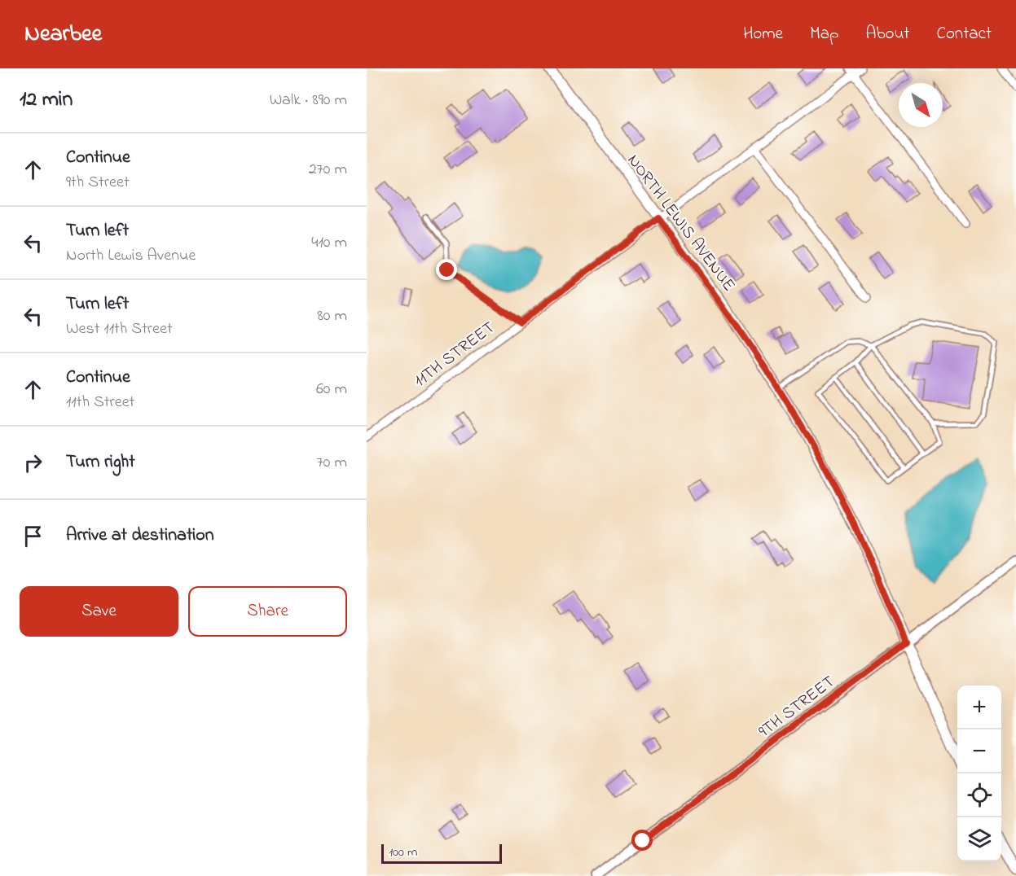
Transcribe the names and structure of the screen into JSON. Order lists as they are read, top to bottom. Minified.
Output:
{"streets":{"main road":["NORTH LEWIS AVENUE"],"street":["11TH STREET","9TH STREET"]},"crossings":[["NORTH LEWIS AVENUE","11TH STREET"],["NORTH LEWIS AVENUE","9TH STREET"]],"scale_bar":"100 m","north":"bottom right","page":{"header":"Nearbee","nav":["Home","Map","About","Contact"],"heading":["12 min","Walk · 890 m"],"list":[["Continue","9th Street","270 m"],["Turn left","North Lewis Avenue","410 m"],["Turn left","West 11th Street","80 m"],["Continue","11th Street","60 m"],["Turn right","70 m"],"Arrive at destination"],"buttons":["Save","Share"],"map_buttons":["+","−"],"scale":"100 m"}}
